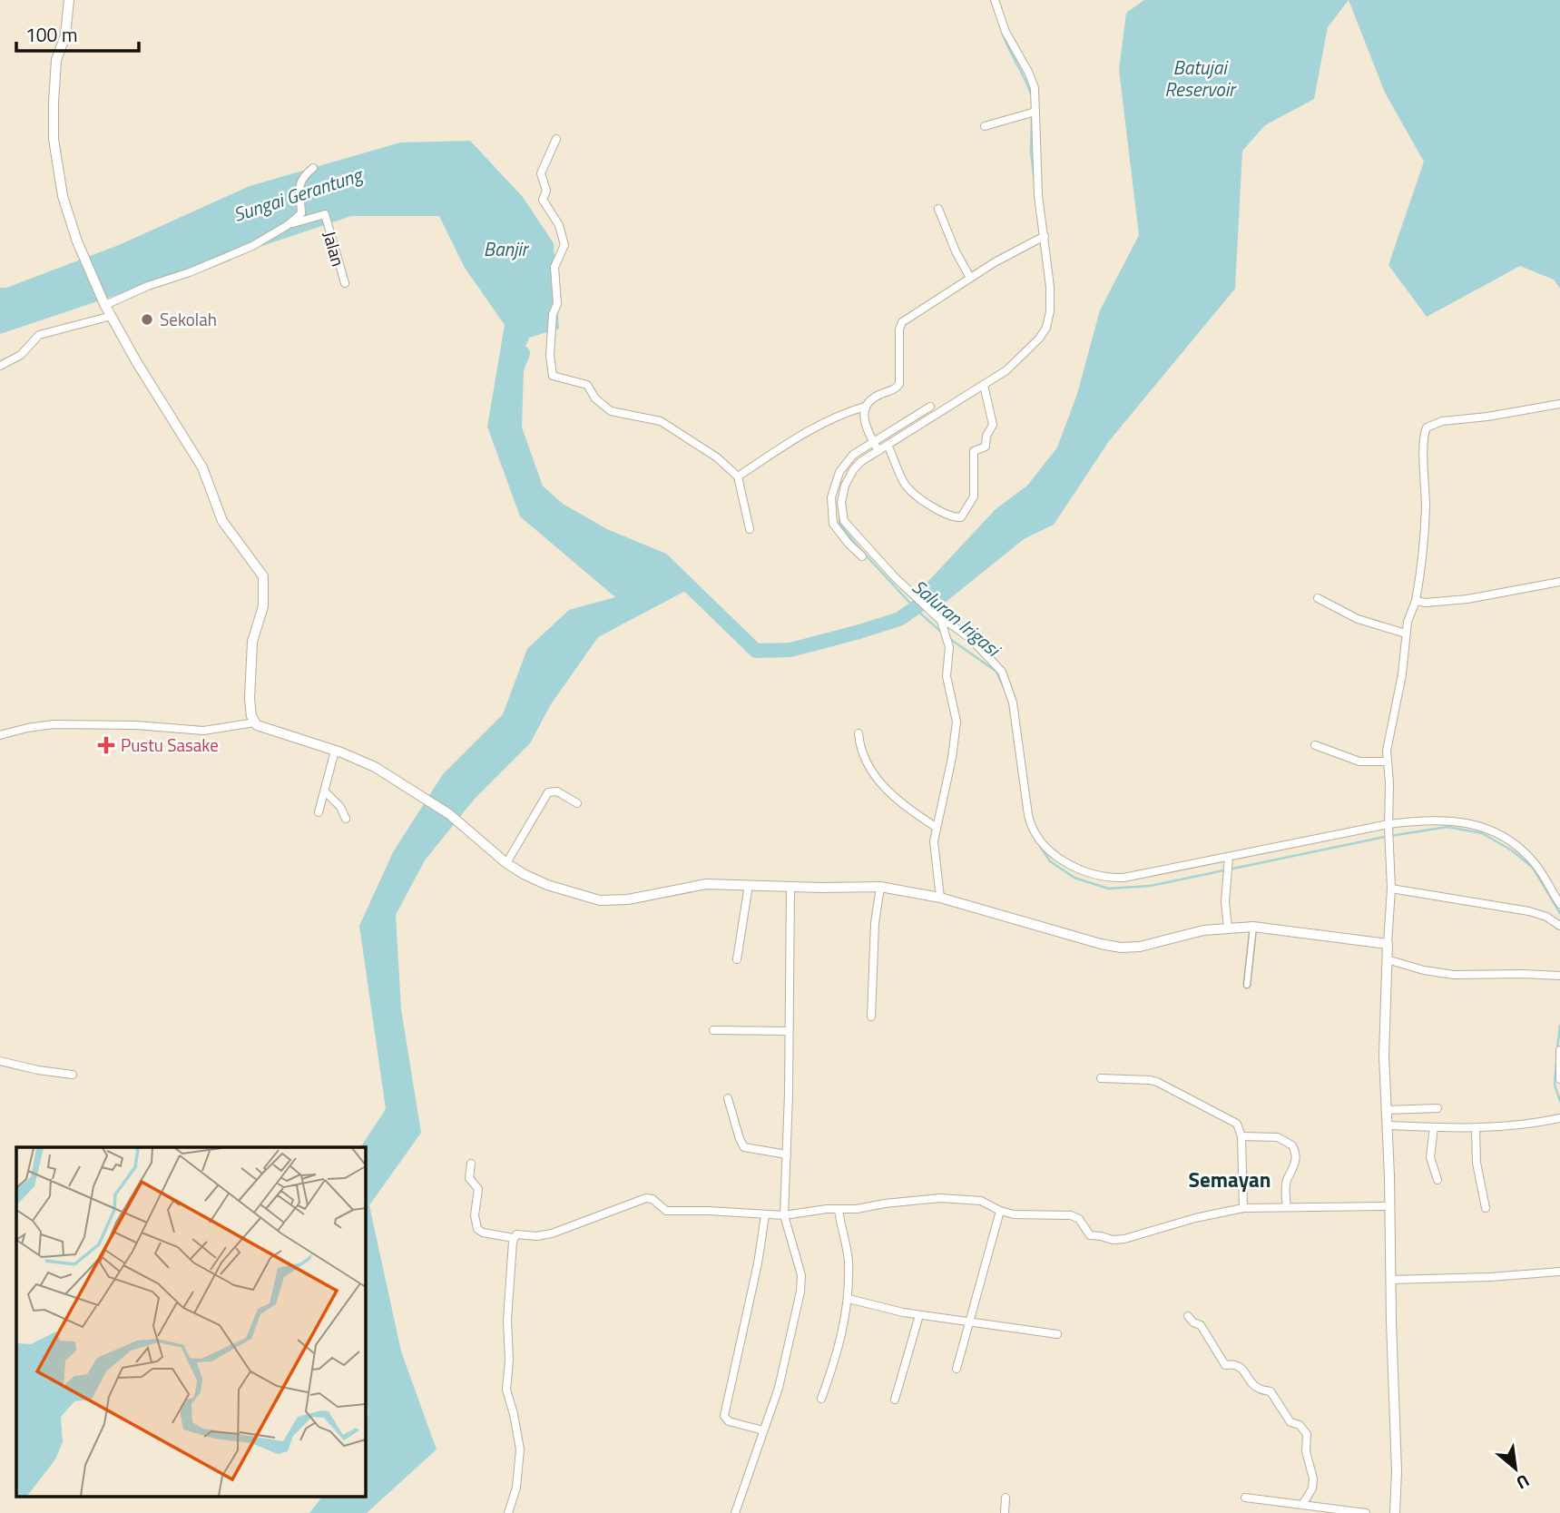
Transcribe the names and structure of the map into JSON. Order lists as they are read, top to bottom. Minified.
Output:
{"streets":{"street":["Jalan"]},"districts":["Semayan"],"water":["Batujai Reservoir","Sungai Gerantung","Banjir","Saluran Irigasi"],"places":{"other":["Sekolah"],"health":["Pustu Sasake"]},"scale_bar":"100 m","north":"bottom right"}
